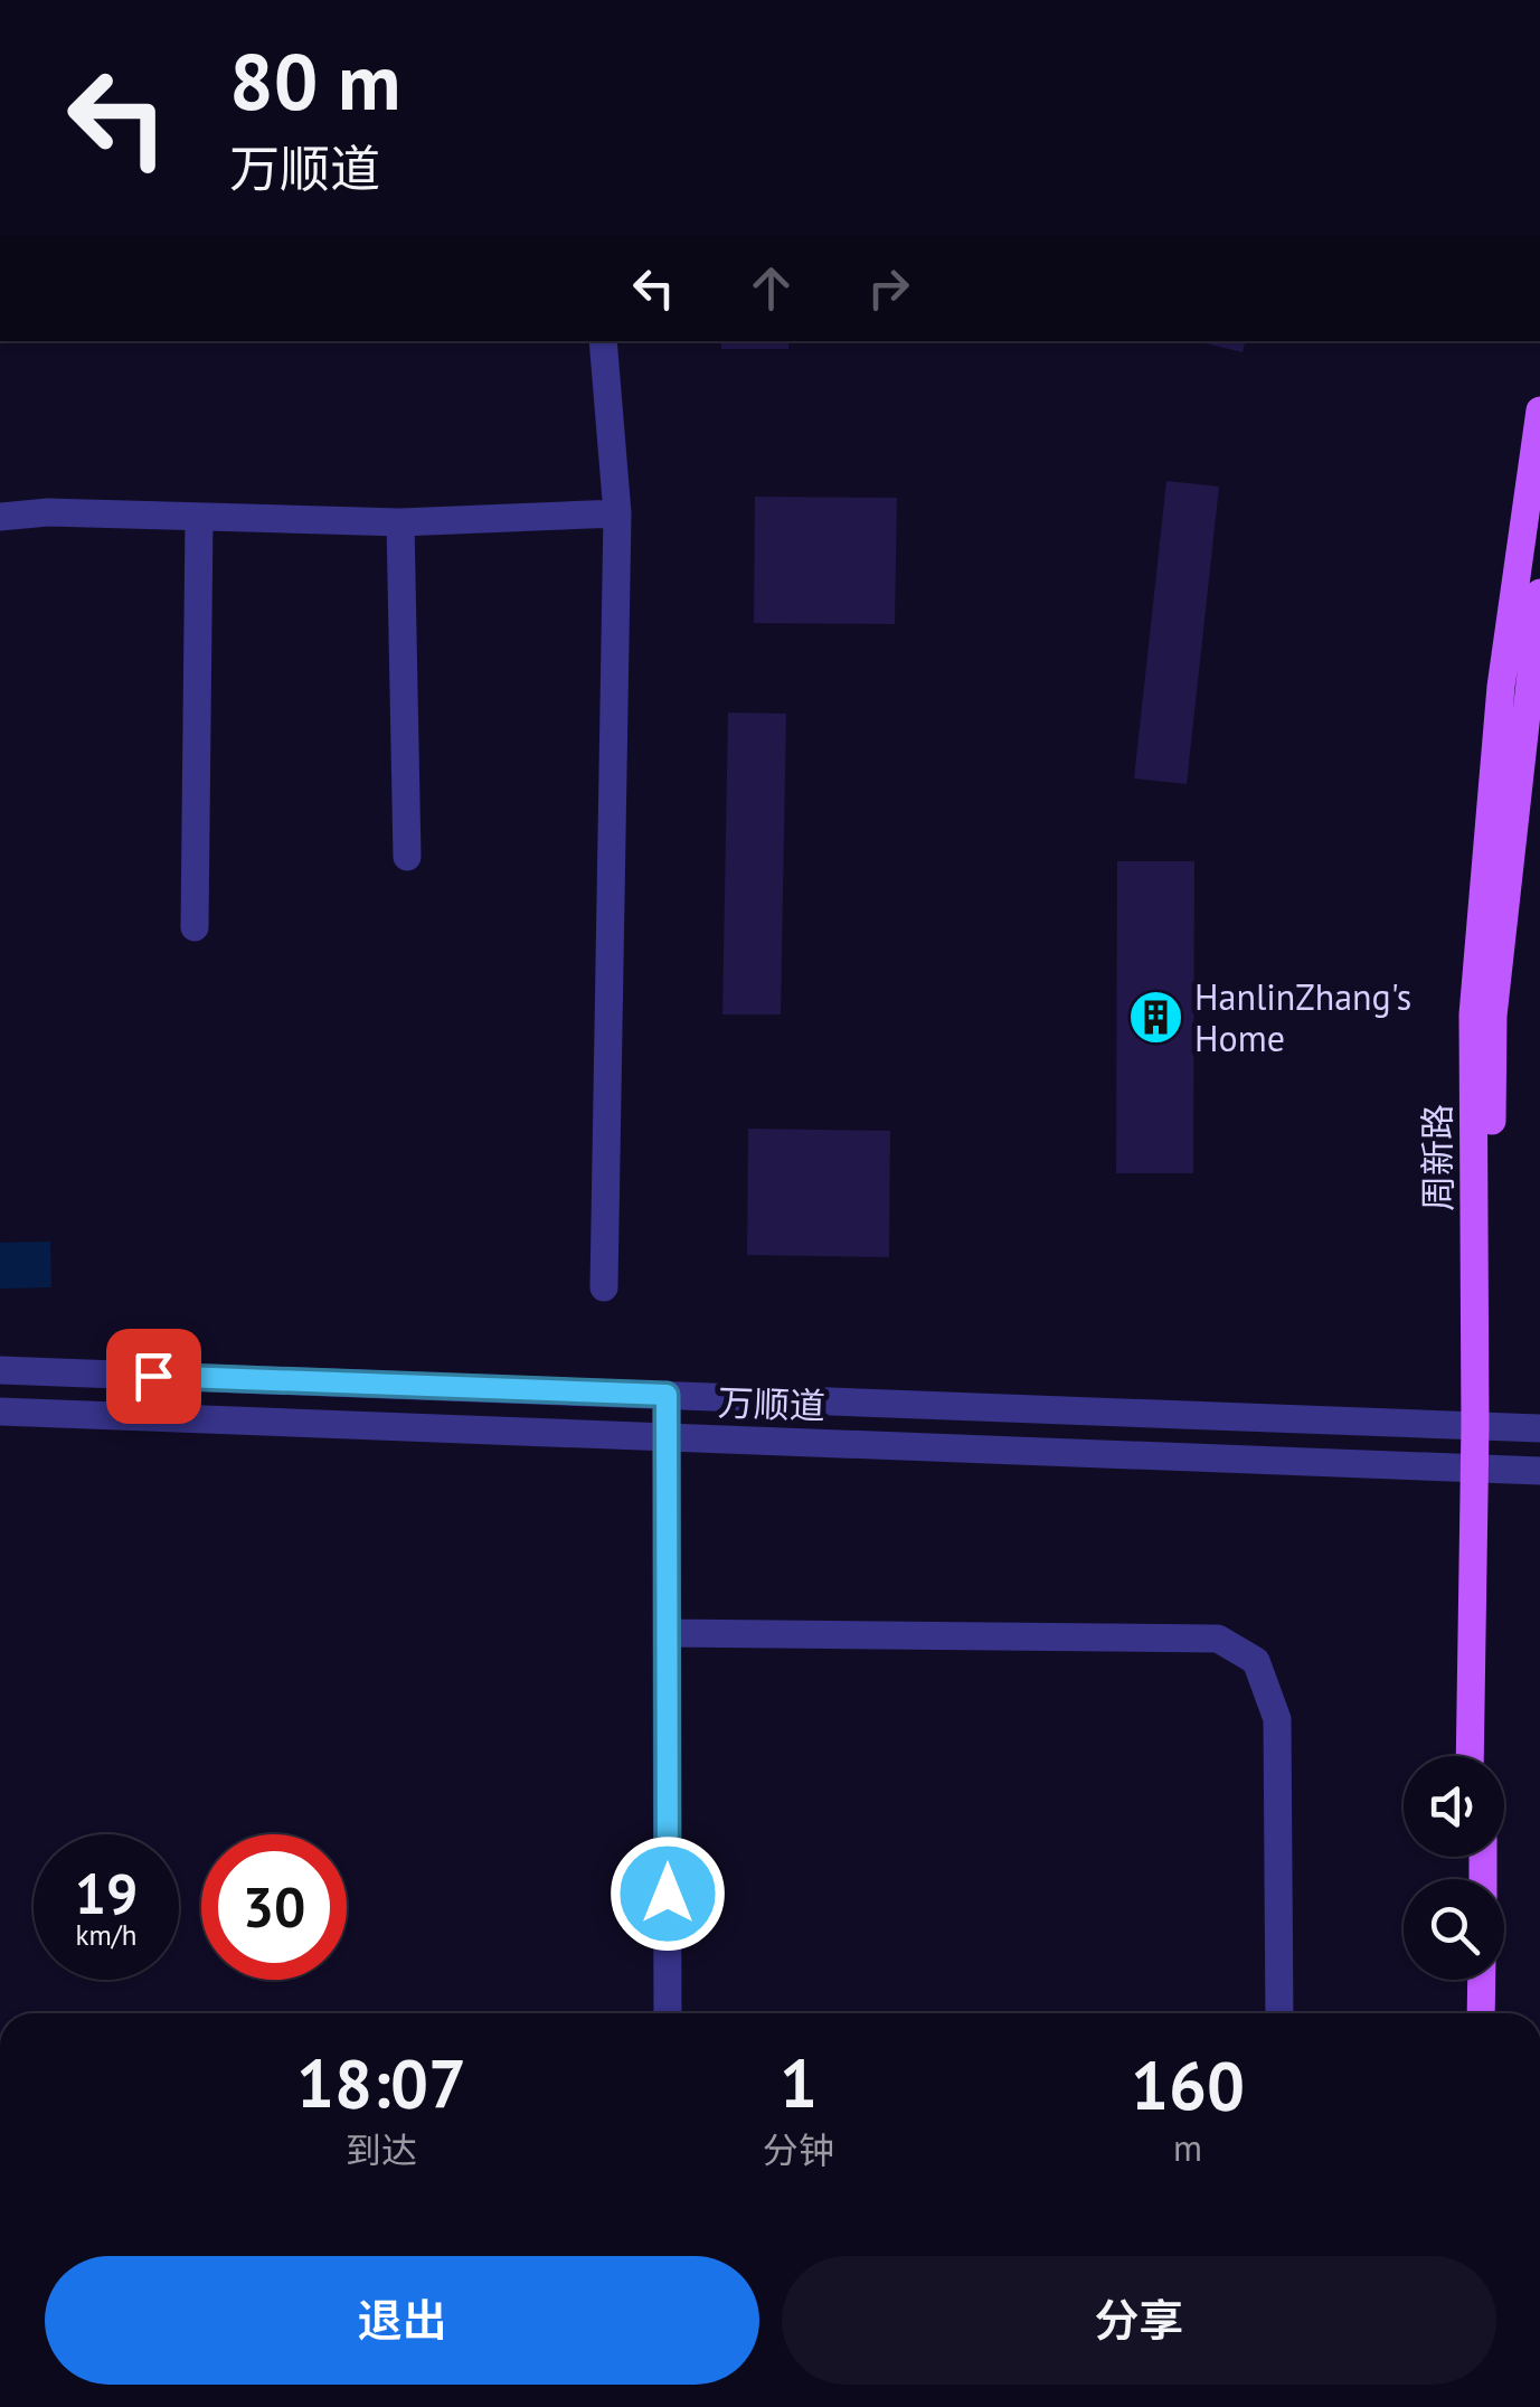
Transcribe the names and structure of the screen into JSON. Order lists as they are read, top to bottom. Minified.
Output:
{"streets":{"main road":["周新路"],"street":["万顺道"]},"crossings":[["周新路","万顺道"]],"places":{"building":["HanlinZhang's Home"]},"page":{"turn":["80 m","万顺道"],"speed":"19 km/h","limit":"30","eta":["18:07","到达","1","分钟","160","m"],"buttons":["退出","分享"]}}
